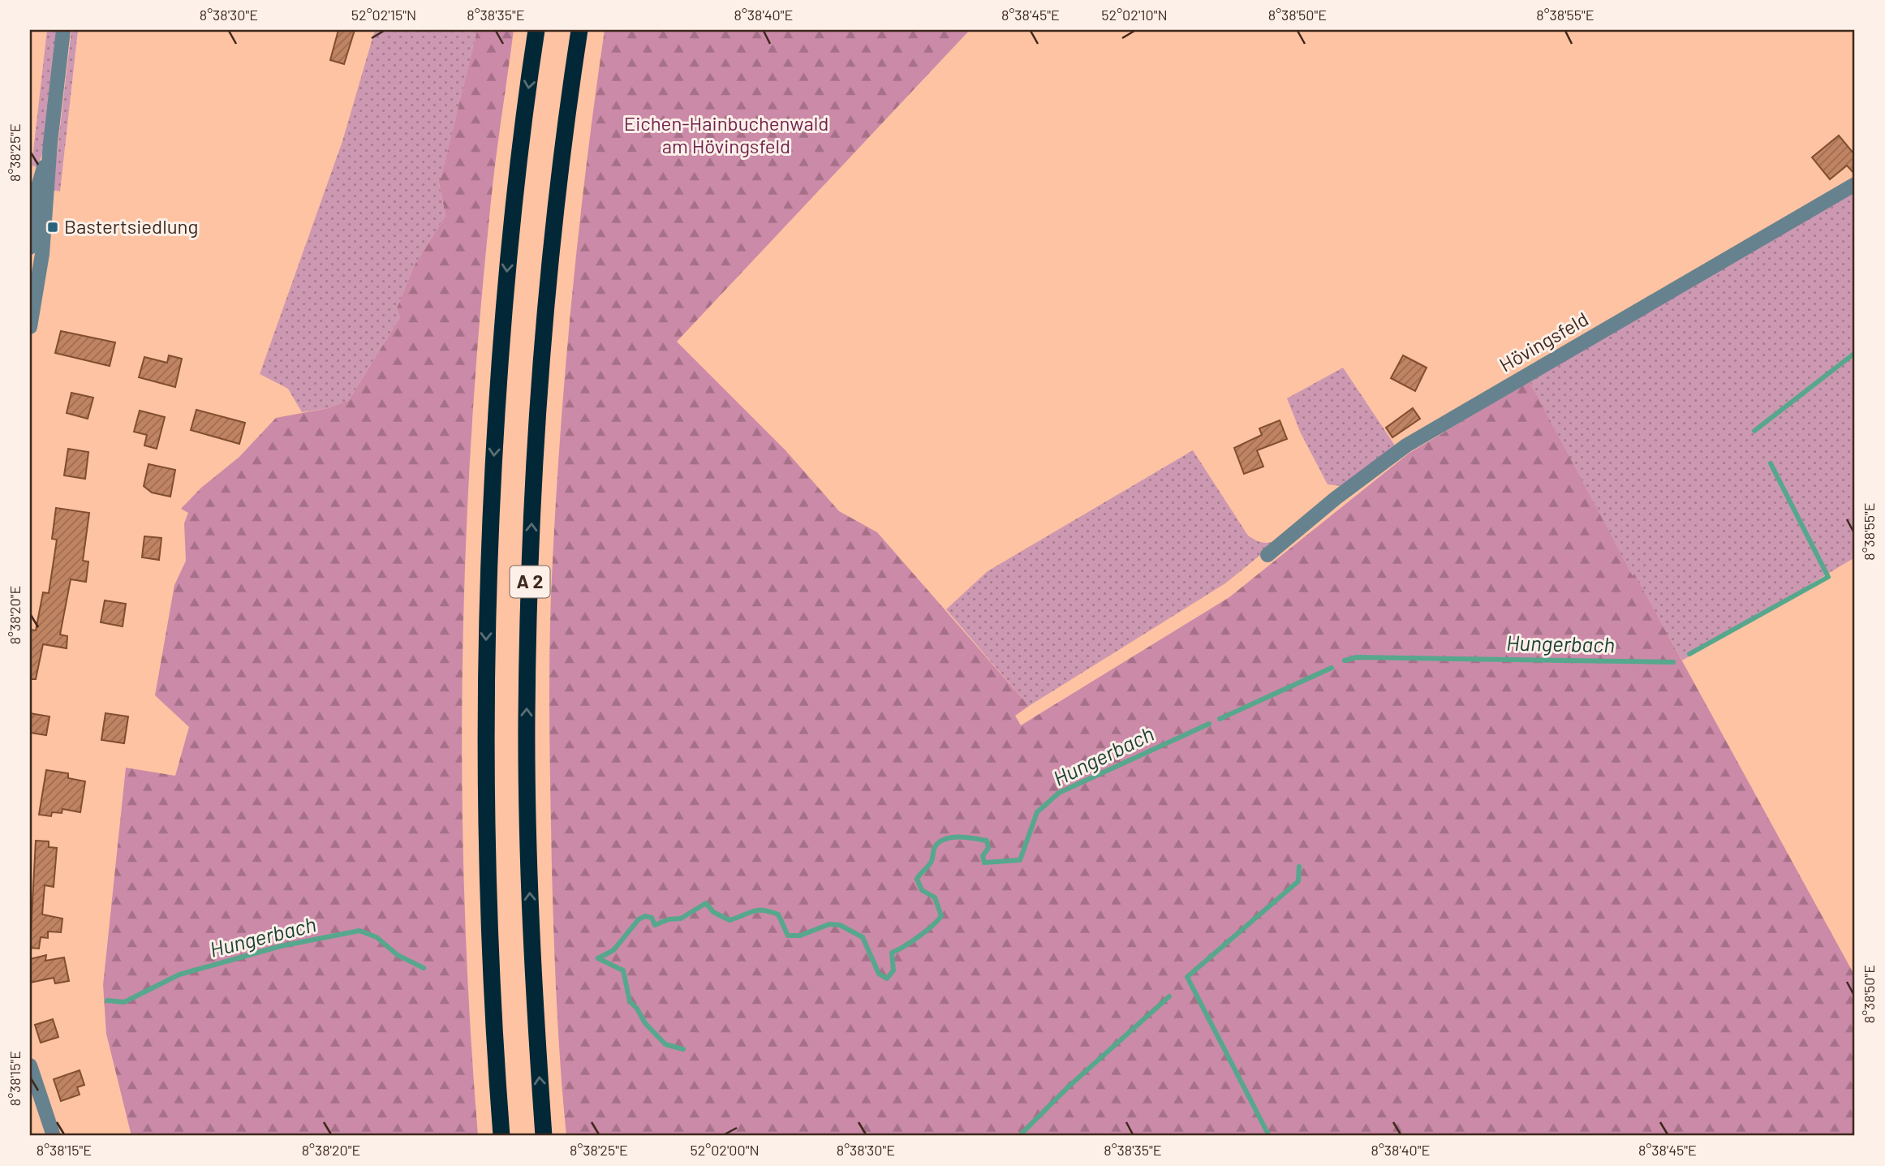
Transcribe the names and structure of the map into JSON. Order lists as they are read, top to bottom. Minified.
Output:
{"streets":{"highway":["A 2"],"street":["Hövingsfeld"]},"water":["Hungerbach"],"parks":["Eichen-Hainbuchenwald am Hövingsfeld"],"places":{"transit":["Bastertsiedlung"]},"coordinates":["8°38'30\"E","52°02'15\"N","8°38'35\"E","8°38'40\"E","8°38'45\"E","52°02'10\"N","8°38'50\"E","8°38'55\"E","8°38'25\"E","8°38'20\"E","8°38'15\"E","52°02'00\"N"]}
